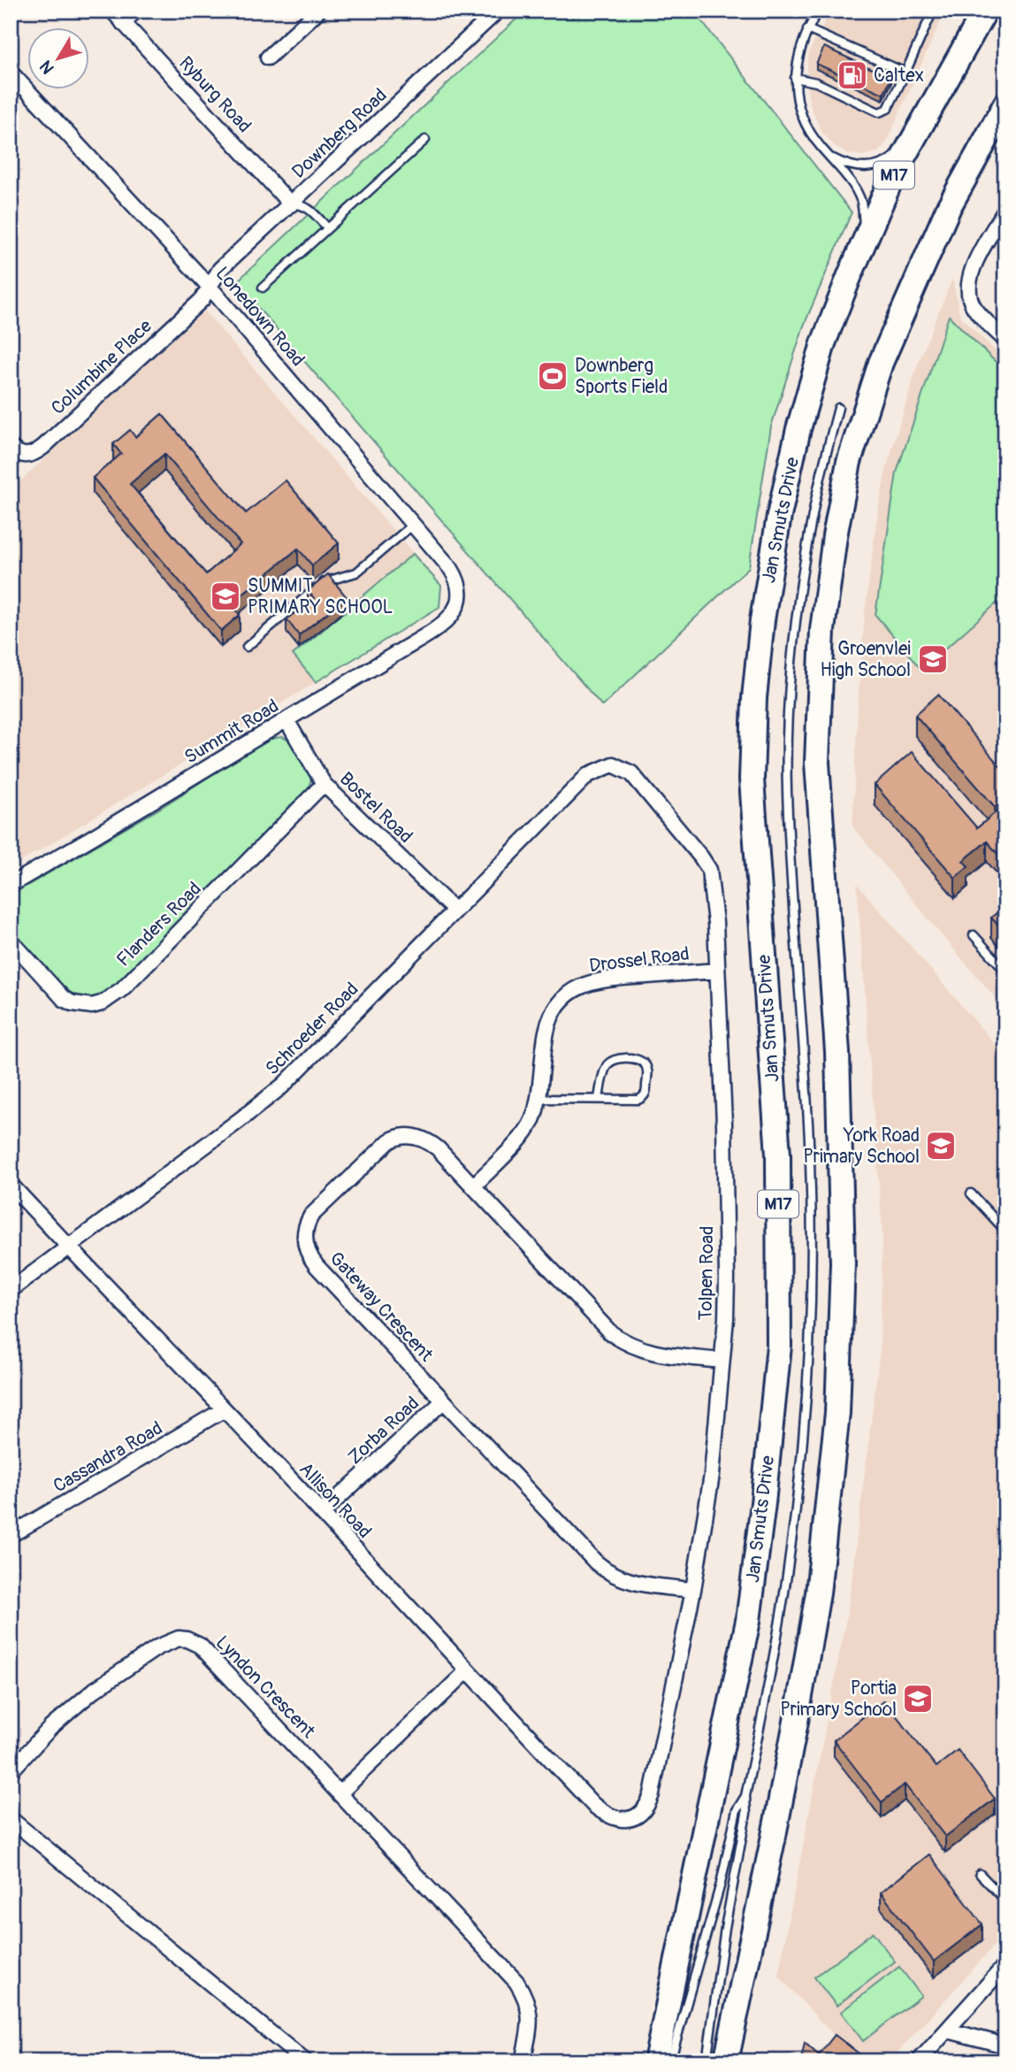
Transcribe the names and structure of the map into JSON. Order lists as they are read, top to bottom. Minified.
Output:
{"streets":{"main road":["M17","Jan Smuts Drive"],"street":["Ryburg Road","Downberg Road","Lonedown Road","Columbine Place","Summit Road","Bostel Road","Flanders Road","Drossel Road","Schroeder Road","Tolpen Road","Gateway Crescent","Zorba Road","Cassandra Road","Allison Road","Lyndon Crescent"]},"crossings":[["Ryburg Road","Downberg Road"],["Downberg Road","Lonedown Road"],["Downberg Road","Columbine Place"],["Lonedown Road","Columbine Place"],["Lonedown Road","Summit Road"],["Summit Road","Bostel Road"],["Bostel Road","Flanders Road"],["Bostel Road","Schroeder Road"],["Drossel Road","Tolpen Road"],["Drossel Road","Gateway Crescent"],["Schroeder Road","Tolpen Road"],["Schroeder Road","Allison Road"],["Tolpen Road","Gateway Crescent"],["Tolpen Road","Allison Road"],["Gateway Crescent","Zorba Road"],["Zorba Road","Allison Road"],["Cassandra Road","Allison Road"]],"places":{"fuel station":["Caltex"],"sports":["Downberg Sports Field"],"school or university":["SUMMIT PRIMARY SCHOOL","Groenvlei High School","York Road Primary School","Portia Primary School"]},"north":"bottom left"}
